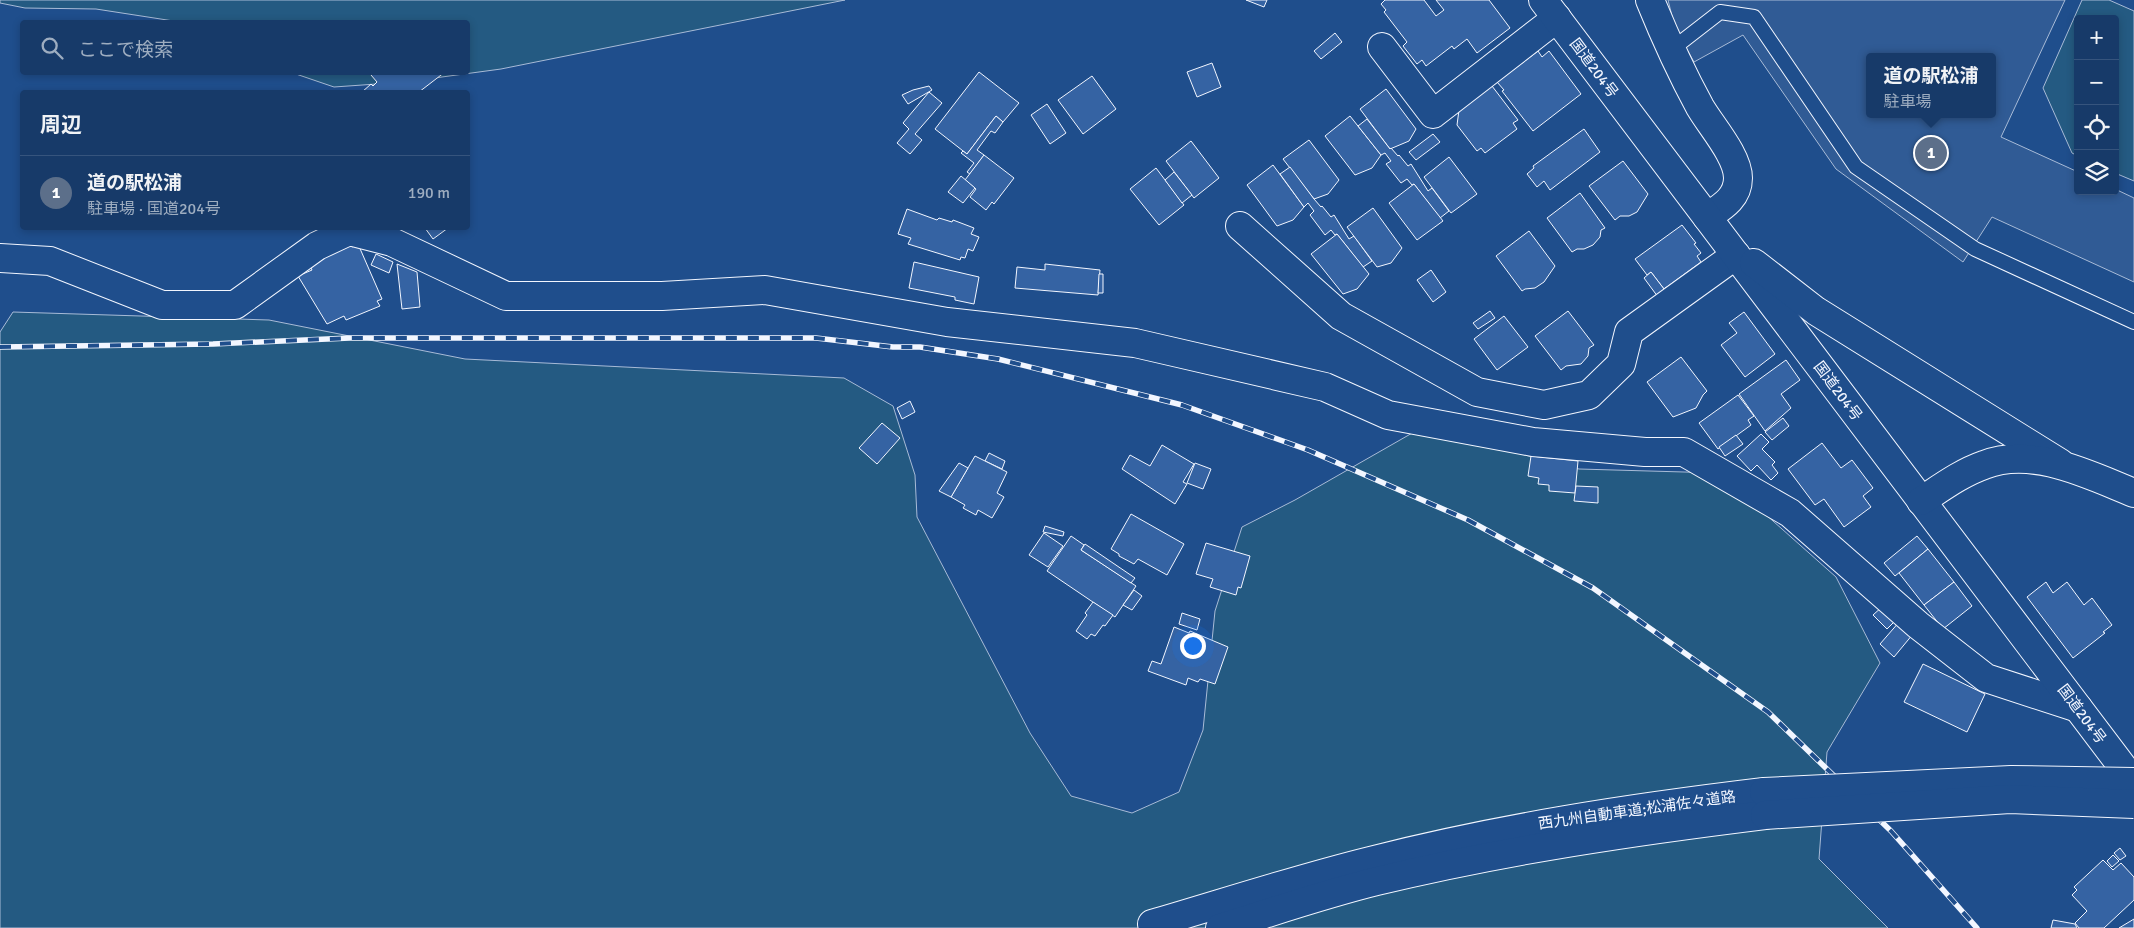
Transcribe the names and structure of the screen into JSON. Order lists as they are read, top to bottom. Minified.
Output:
{"streets":{"main road":["国道204号","西九州自動車道;松浦佐々道路"]},"crossings":[["国道204号","西九州自動車道;松浦佐々道路"]],"page":{"map_buttons":["+","−"],"search":"ここで検索","popup":["道の駅松浦","駐車場"],"heading":"周辺","pins":"1","list":[{"mark":"1","name":"道の駅松浦","note":"駐車場 · 国道204号","value":"190 m"}]}}
